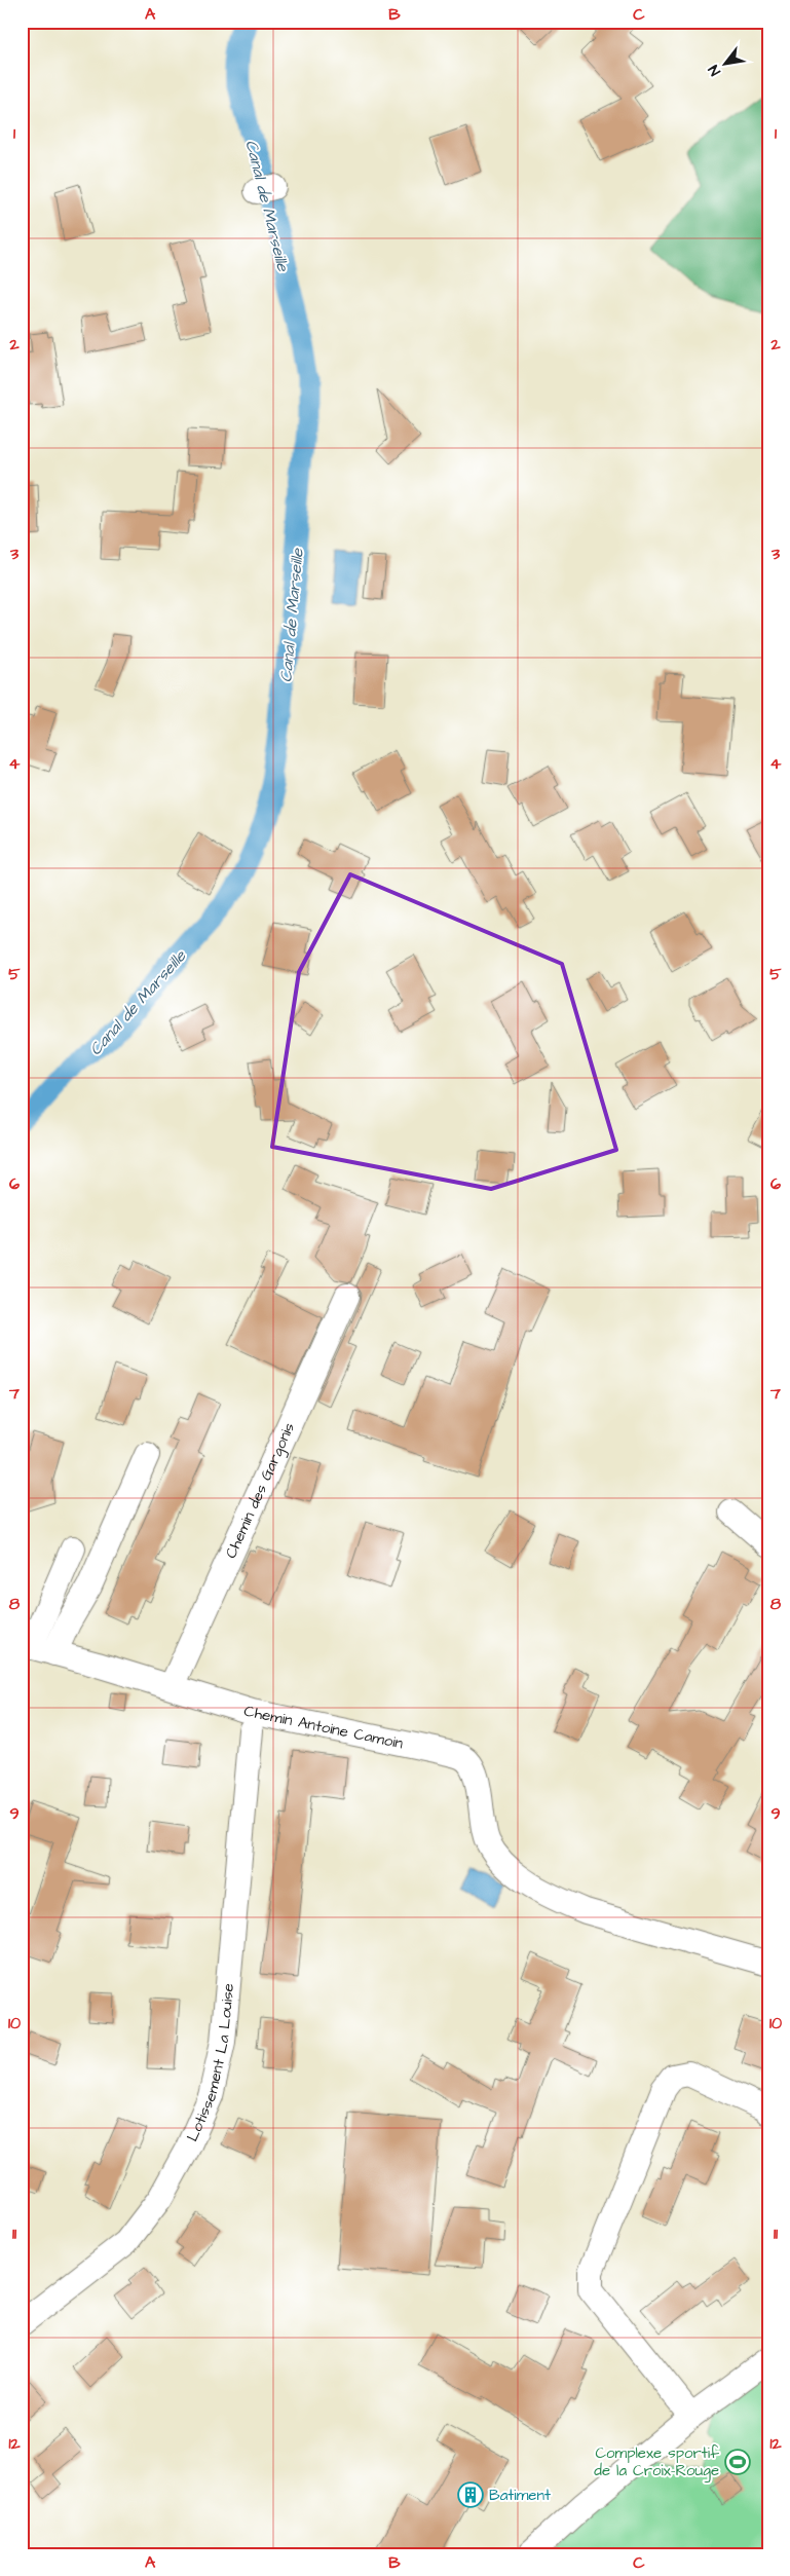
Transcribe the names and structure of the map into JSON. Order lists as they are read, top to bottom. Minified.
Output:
{"streets":{"street":["Chemin des Gargonis","Chemin Antoine Camoin","Lotissement La Louise"]},"crossings":[["Chemin des Gargonis","Chemin Antoine Camoin"]],"water":["Canal de Marseille"],"places":{"sports":["Complexe sportif de la Croix-Rouge"],"building":["Batiment"]},"north":"bottom left","grid":{"columns":["A","B","C"],"rows":["1","2","3","4","5","6","7","8","9","10","11","12"]}}
